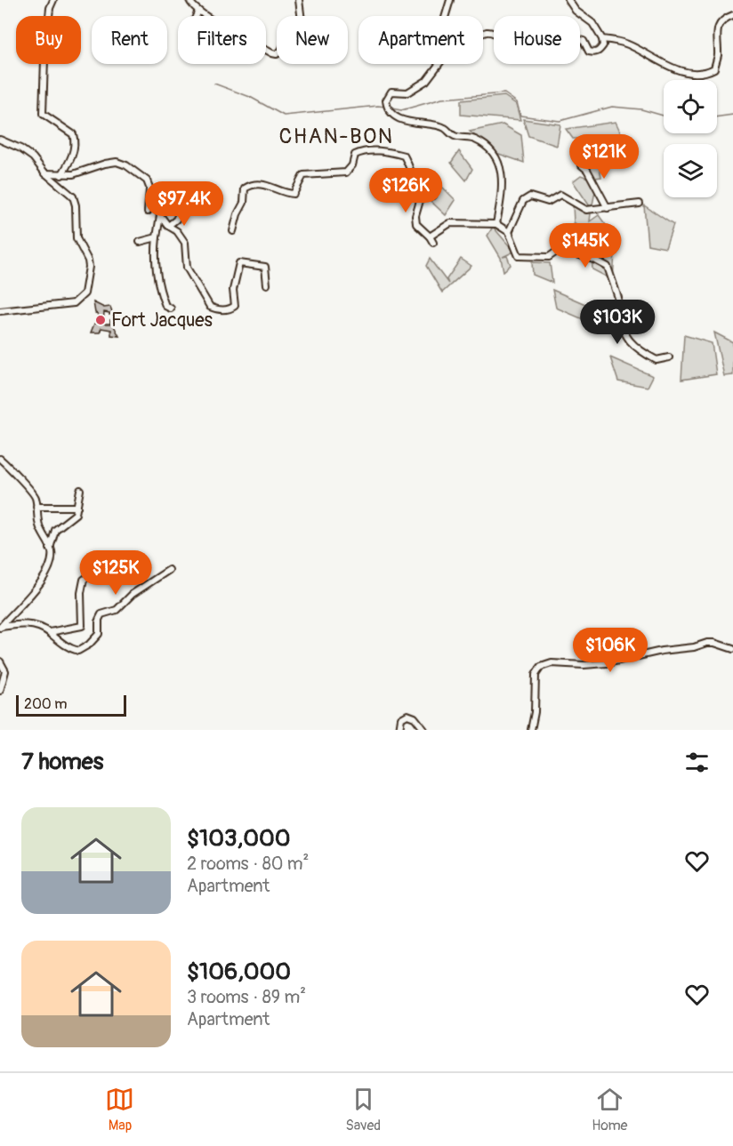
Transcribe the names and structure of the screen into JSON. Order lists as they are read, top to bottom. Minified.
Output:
{"districts":["CHAN-BON"],"places":["Fort Jacques"],"scale_bar":"200 m","page":{"chip":["Buy","Rent","Filters","New","Apartment","House"],"price":["$121K","$126K","$97.4K","$145K","$103K","$125K","$106K"],"scale":"200 m","heading":"7 homes","list":[{"name":"$103,000","note":"2 rooms · 80 m² · Apartment"},{"name":"$106,000","note":"3 rooms · 89 m² · Apartment"}],"tabs":["Map","Saved","Home"]}}
